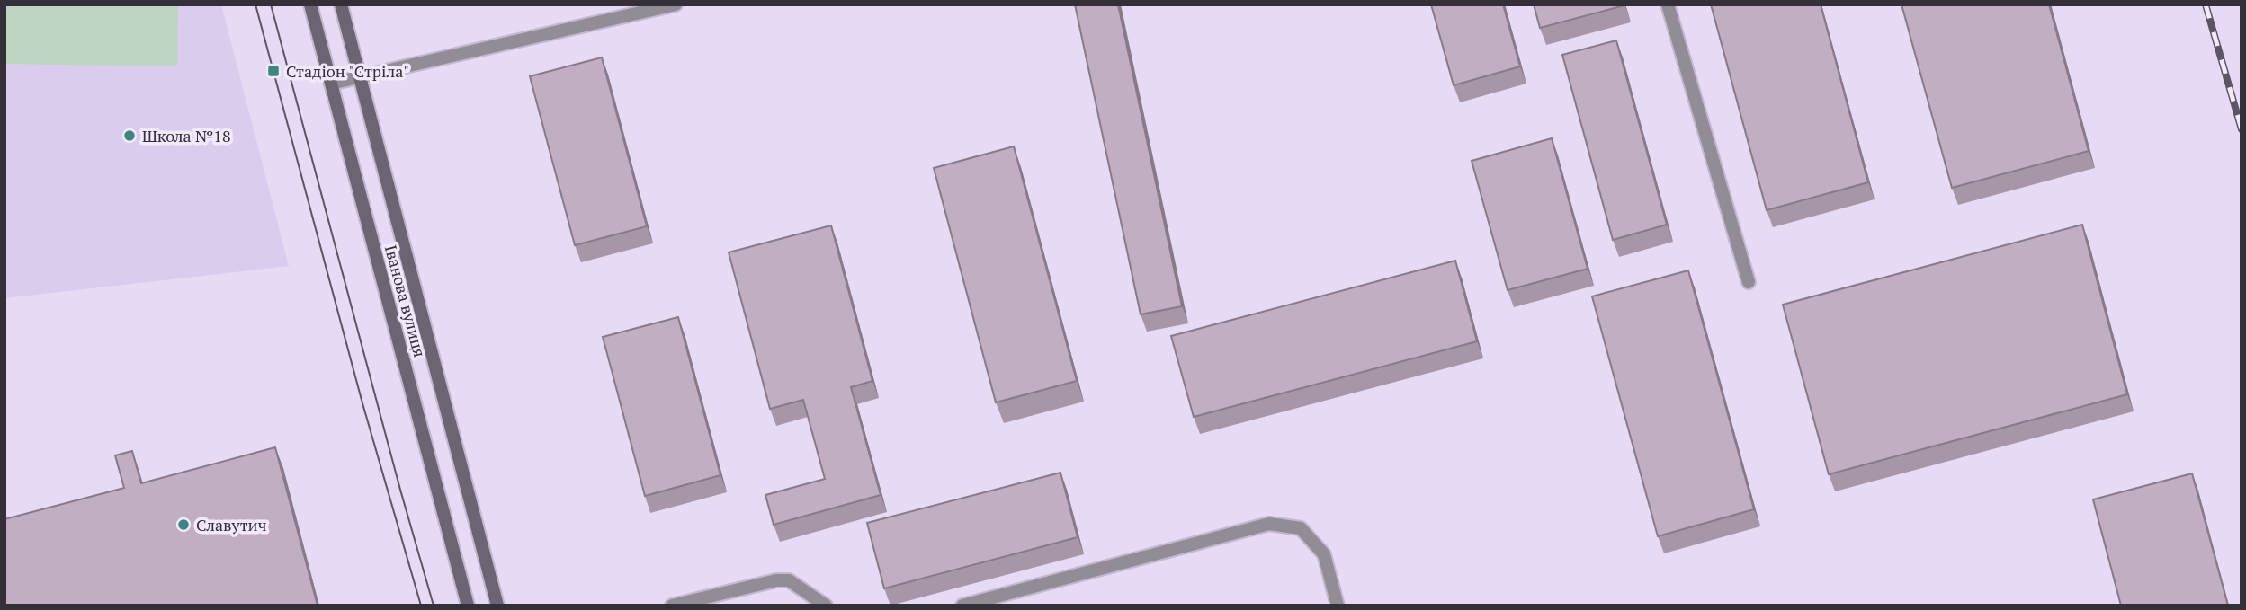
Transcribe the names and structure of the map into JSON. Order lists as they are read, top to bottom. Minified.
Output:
{"streets":{"main road":["Іванова вулиця"]},"places":{"transit":["Стадіон \"Стріла\""],"other":["Школа №18","Славутич"]}}
